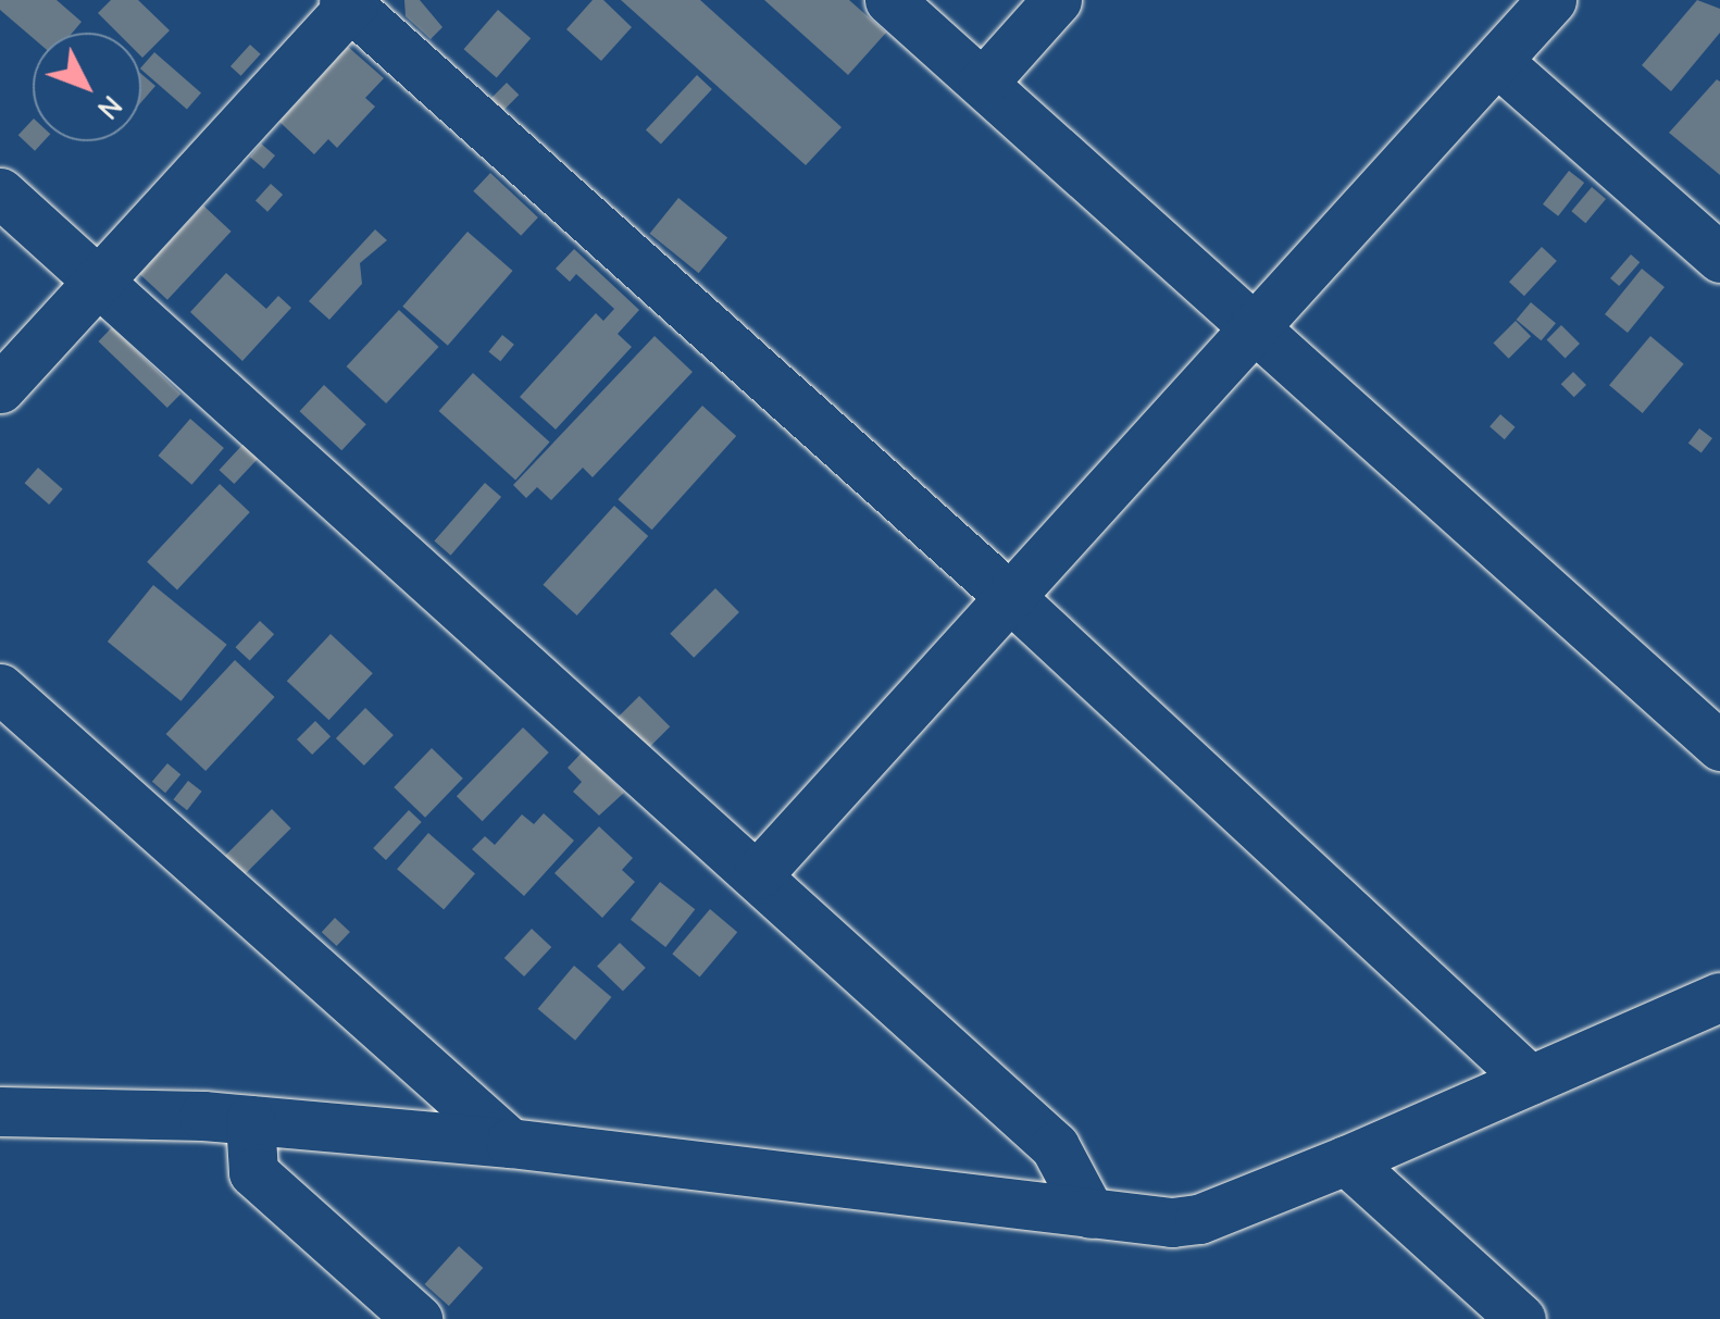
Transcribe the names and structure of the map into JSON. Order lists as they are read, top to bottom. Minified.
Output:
{"north":"bottom right"}
